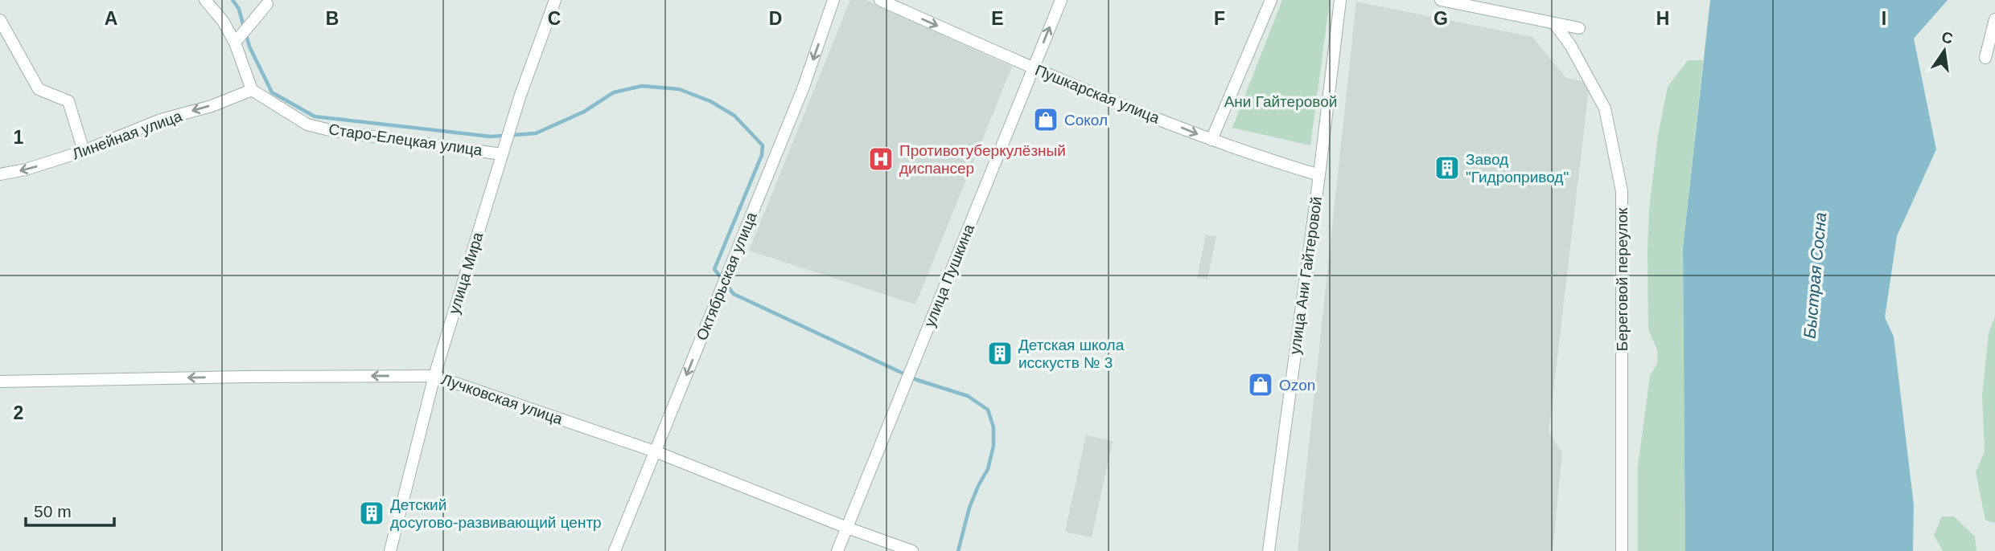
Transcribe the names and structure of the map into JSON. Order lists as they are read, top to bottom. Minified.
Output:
{"streets":{"street":["Пушкарская улица","Линейная улица","Старо-Елецкая улица","улица Мира","улица Пушкина","улица Ани Гайтеровой","Октябрьская улица","Береговой переулок","Лучковская улица"]},"crossings":[["Пушкарская улица","улица Пушкина"],["Пушкарская улица","улица Ани Гайтеровой"],["Линейная улица","Старо-Елецкая улица"],["Старо-Елецкая улица","улица Мира"],["улица Мира","Лучковская улица"],["улица Пушкина","Лучковская улица"],["Октябрьская улица","Лучковская улица"]],"one_way":["Пушкарская улица","Линейная улица","Октябрьская улица","Лучковская улица"],"water":["Быстрая Сосна"],"parks":["Ани Гайтеровой"],"places":{"shop":["Сокол","Ozon"],"hospital":["Противотуберкулёзный диспансер"],"building":["Завод \"Гидропривод\"","Детская школа исскуств № 3","Детский досугово-развивающий центр"]},"scale_bar":"50 m","north":"top","grid":{"columns":["A","B","C","D","E","F","G","H","I"],"rows":["1","2"]}}
